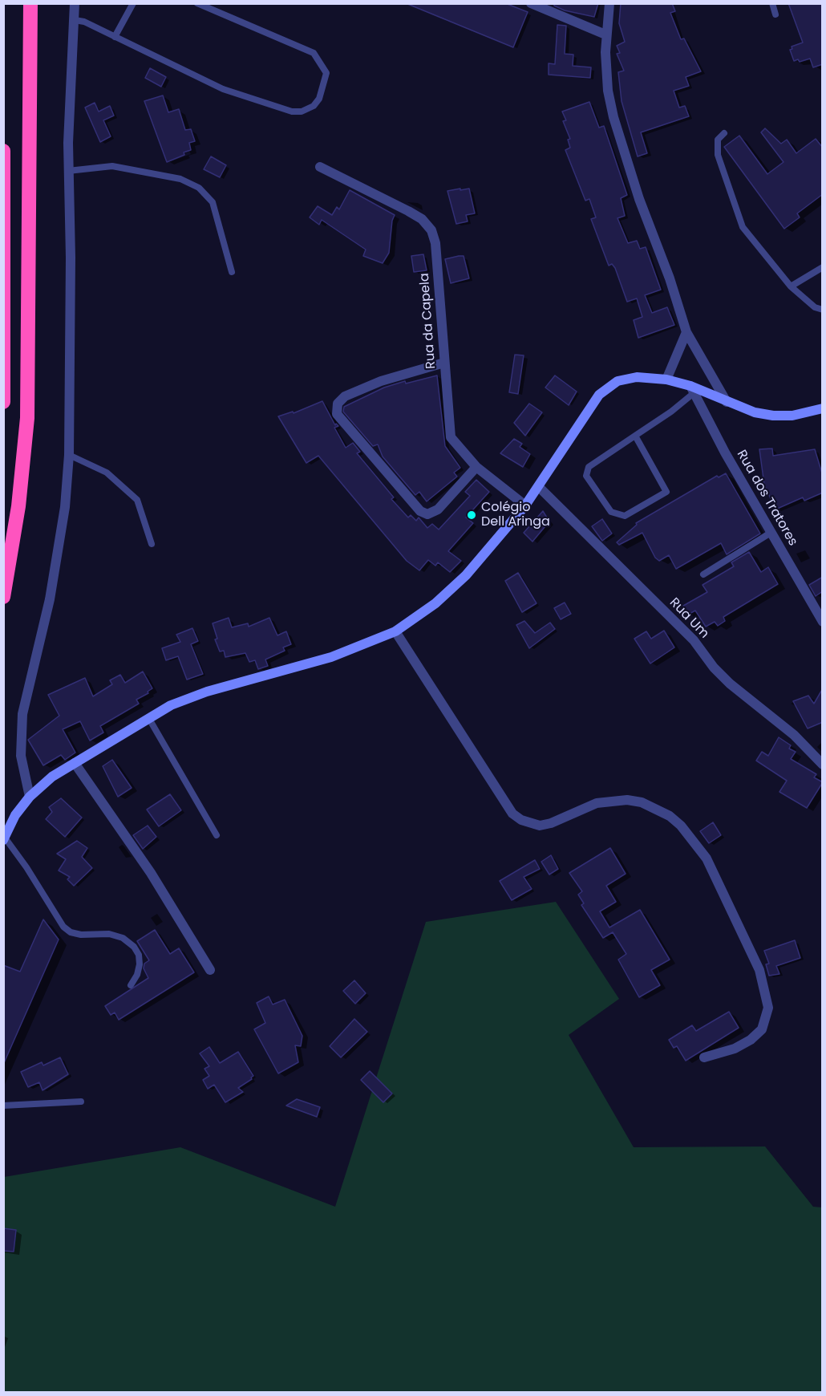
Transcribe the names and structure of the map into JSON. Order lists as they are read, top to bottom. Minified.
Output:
{"streets":{"street":["Rua da Capela","Rua dos Tratores","Rua Um"]},"places":["Colégio Dell Aringa"]}
